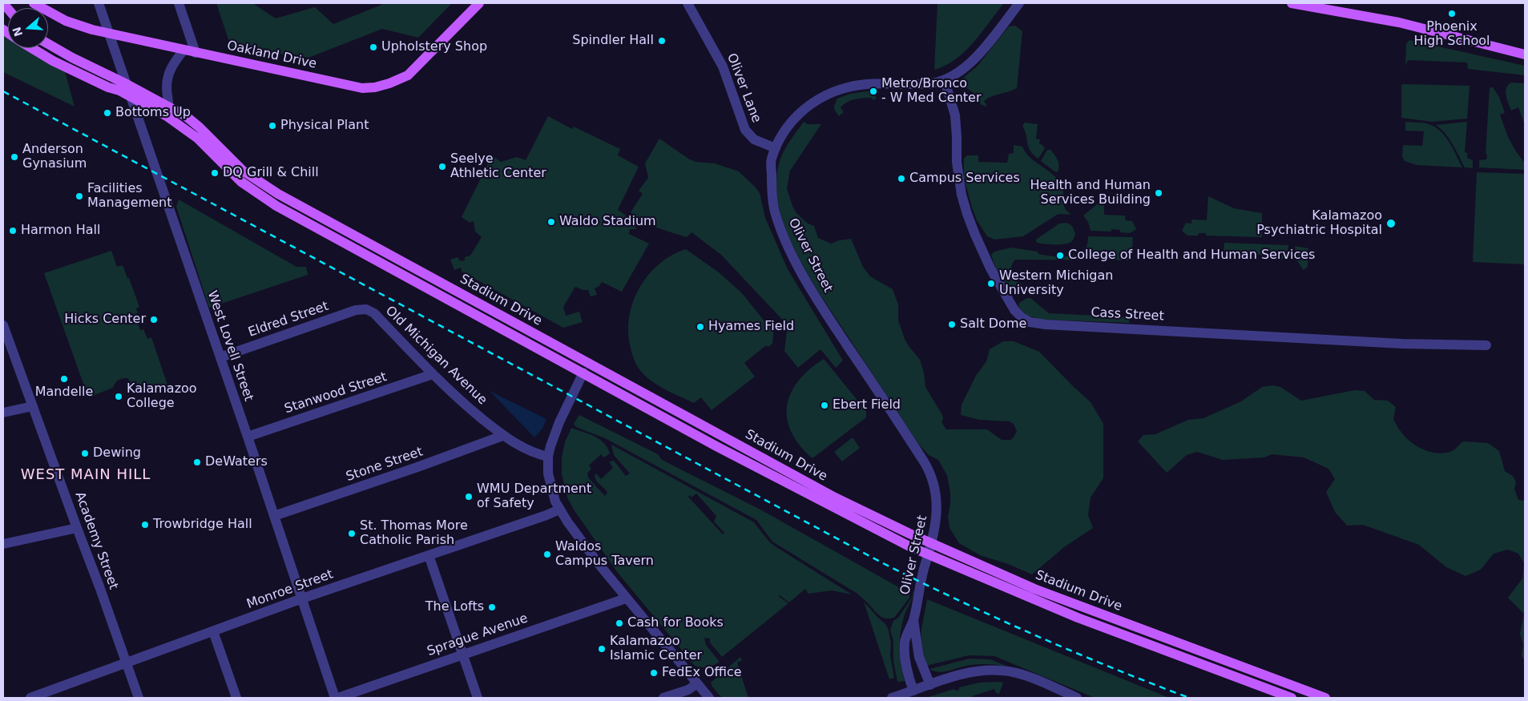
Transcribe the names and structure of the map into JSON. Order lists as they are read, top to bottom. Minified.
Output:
{"streets":{"main road":["Oakland Drive","Stadium Drive"],"street":["Oliver Lane","Oliver Street","Cass Street","Eldred Street","West Lovell Street","Old Michigan Avenue","Stanwood Street","Stone Street","Academy Street","Monroe Street","Sprague Avenue"]},"crossings":[["Oakland Drive","West Lovell Street"],["Oliver Lane","Oliver Street"],["Oliver Street","Stadium Drive"],["Oliver Street","Cass Street"],["Eldred Street","West Lovell Street"],["Eldred Street","Old Michigan Avenue"],["West Lovell Street","Stanwood Street"],["West Lovell Street","Stone Street"],["West Lovell Street","Monroe Street"],["West Lovell Street","Sprague Avenue"],["Old Michigan Avenue","Stanwood Street"],["Old Michigan Avenue","Stone Street"],["Academy Street","Monroe Street"]],"districts":["WEST MAIN HILL"],"places":["Phoenix High School","Spindler Hall","Upholstery Shop","Metro/Bronco - W Med Center","Bottoms Up","Physical Plant","Anderson Gynasium","Seelye Athletic Center","DQ Grill & Chill","Campus Services","Health and Human Services Building","Facilities Management","Waldo Stadium","Kalamazoo Psychiatric Hospital","Harmon Hall","College of Health and Human Services","Western Michigan University","Hicks Center","Salt Dome","Hyames Field","Mandelle","Kalamazoo College","Ebert Field","Dewing","DeWaters","WMU Department of Safety","Trowbridge Hall","St. Thomas More Catholic Parish","Waldos Campus Tavern","The Lofts","Cash for Books","Kalamazoo Islamic Center","FedEx Office"],"north":"left"}
